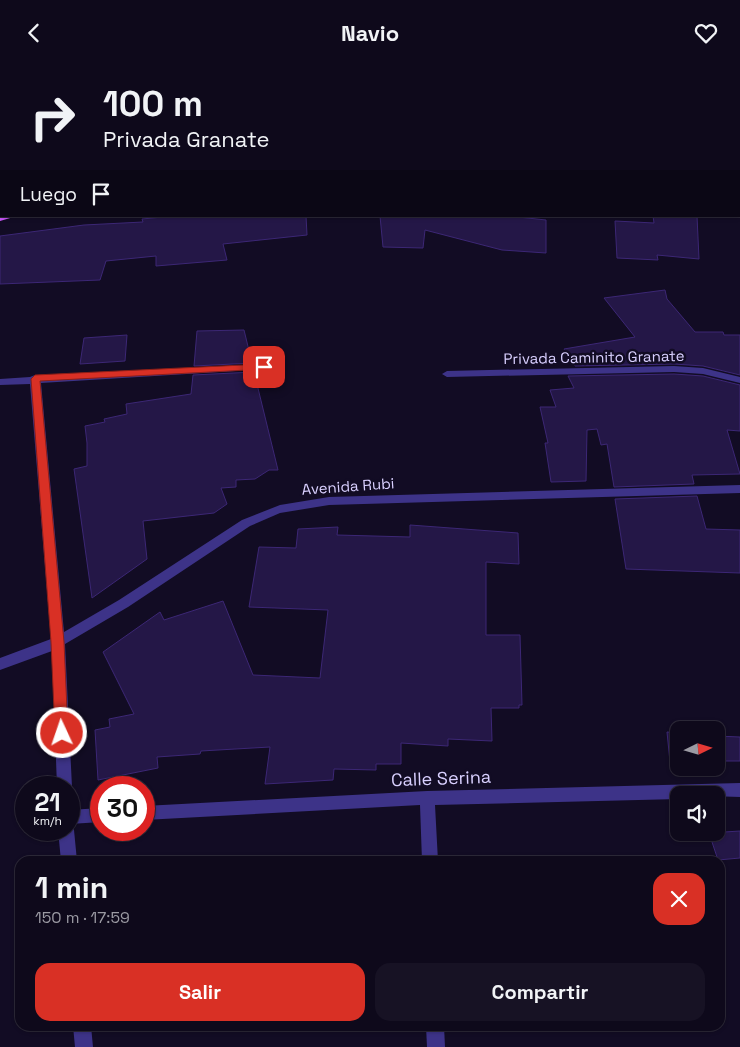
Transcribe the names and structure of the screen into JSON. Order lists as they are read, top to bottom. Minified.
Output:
{"streets":{"street":["Privada Caminito Granate","Avenida Rubi","Calle Serina"]},"north":"right","page":{"header":"Navio","turn":["100 m","Privada Granate"],"then":"Luego","speed":"21 km/h","limit":"30","heading":["1 min","150 m · 17:59"],"buttons":["Salir","Compartir"]}}
